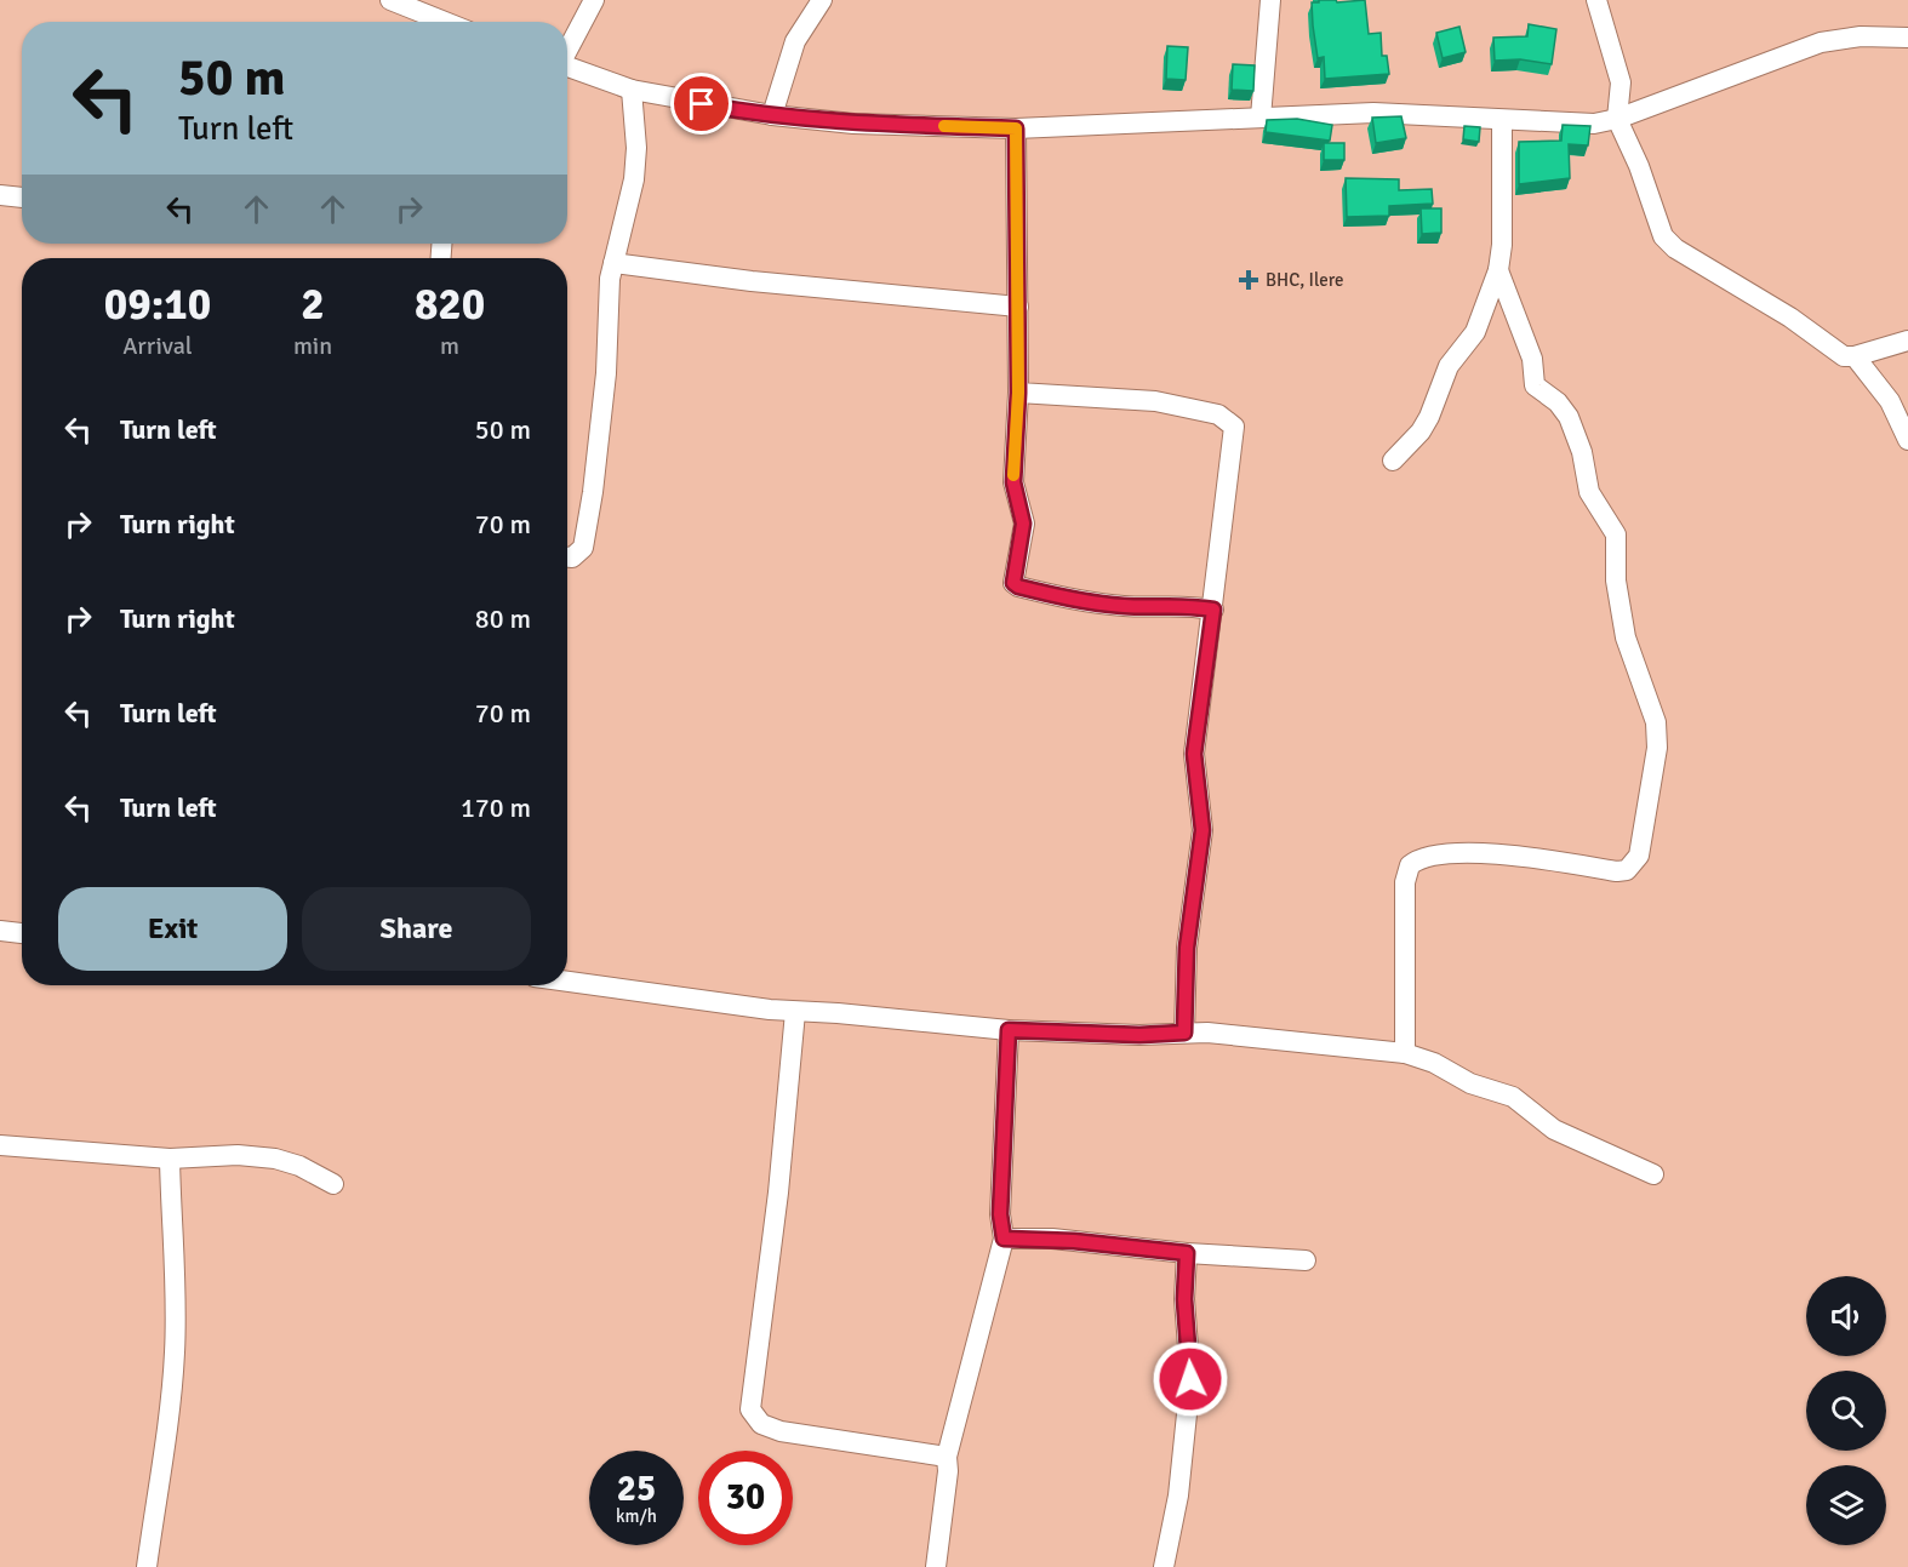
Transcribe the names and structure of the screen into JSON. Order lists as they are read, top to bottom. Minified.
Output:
{"places":{"health":["BHC, Ilere"]},"page":{"turn":["50 m","Turn left"],"eta":["09:10","Arrival","2","min","820","m"],"list":[{"name":"Turn left","value":"50 m"},{"name":"Turn right","value":"70 m"},{"name":"Turn right","value":"80 m"},{"name":"Turn left","value":"70 m"},{"name":"Turn left","value":"170 m"}],"buttons":["Exit","Share"],"speed":"25 km/h","limit":"30"}}
